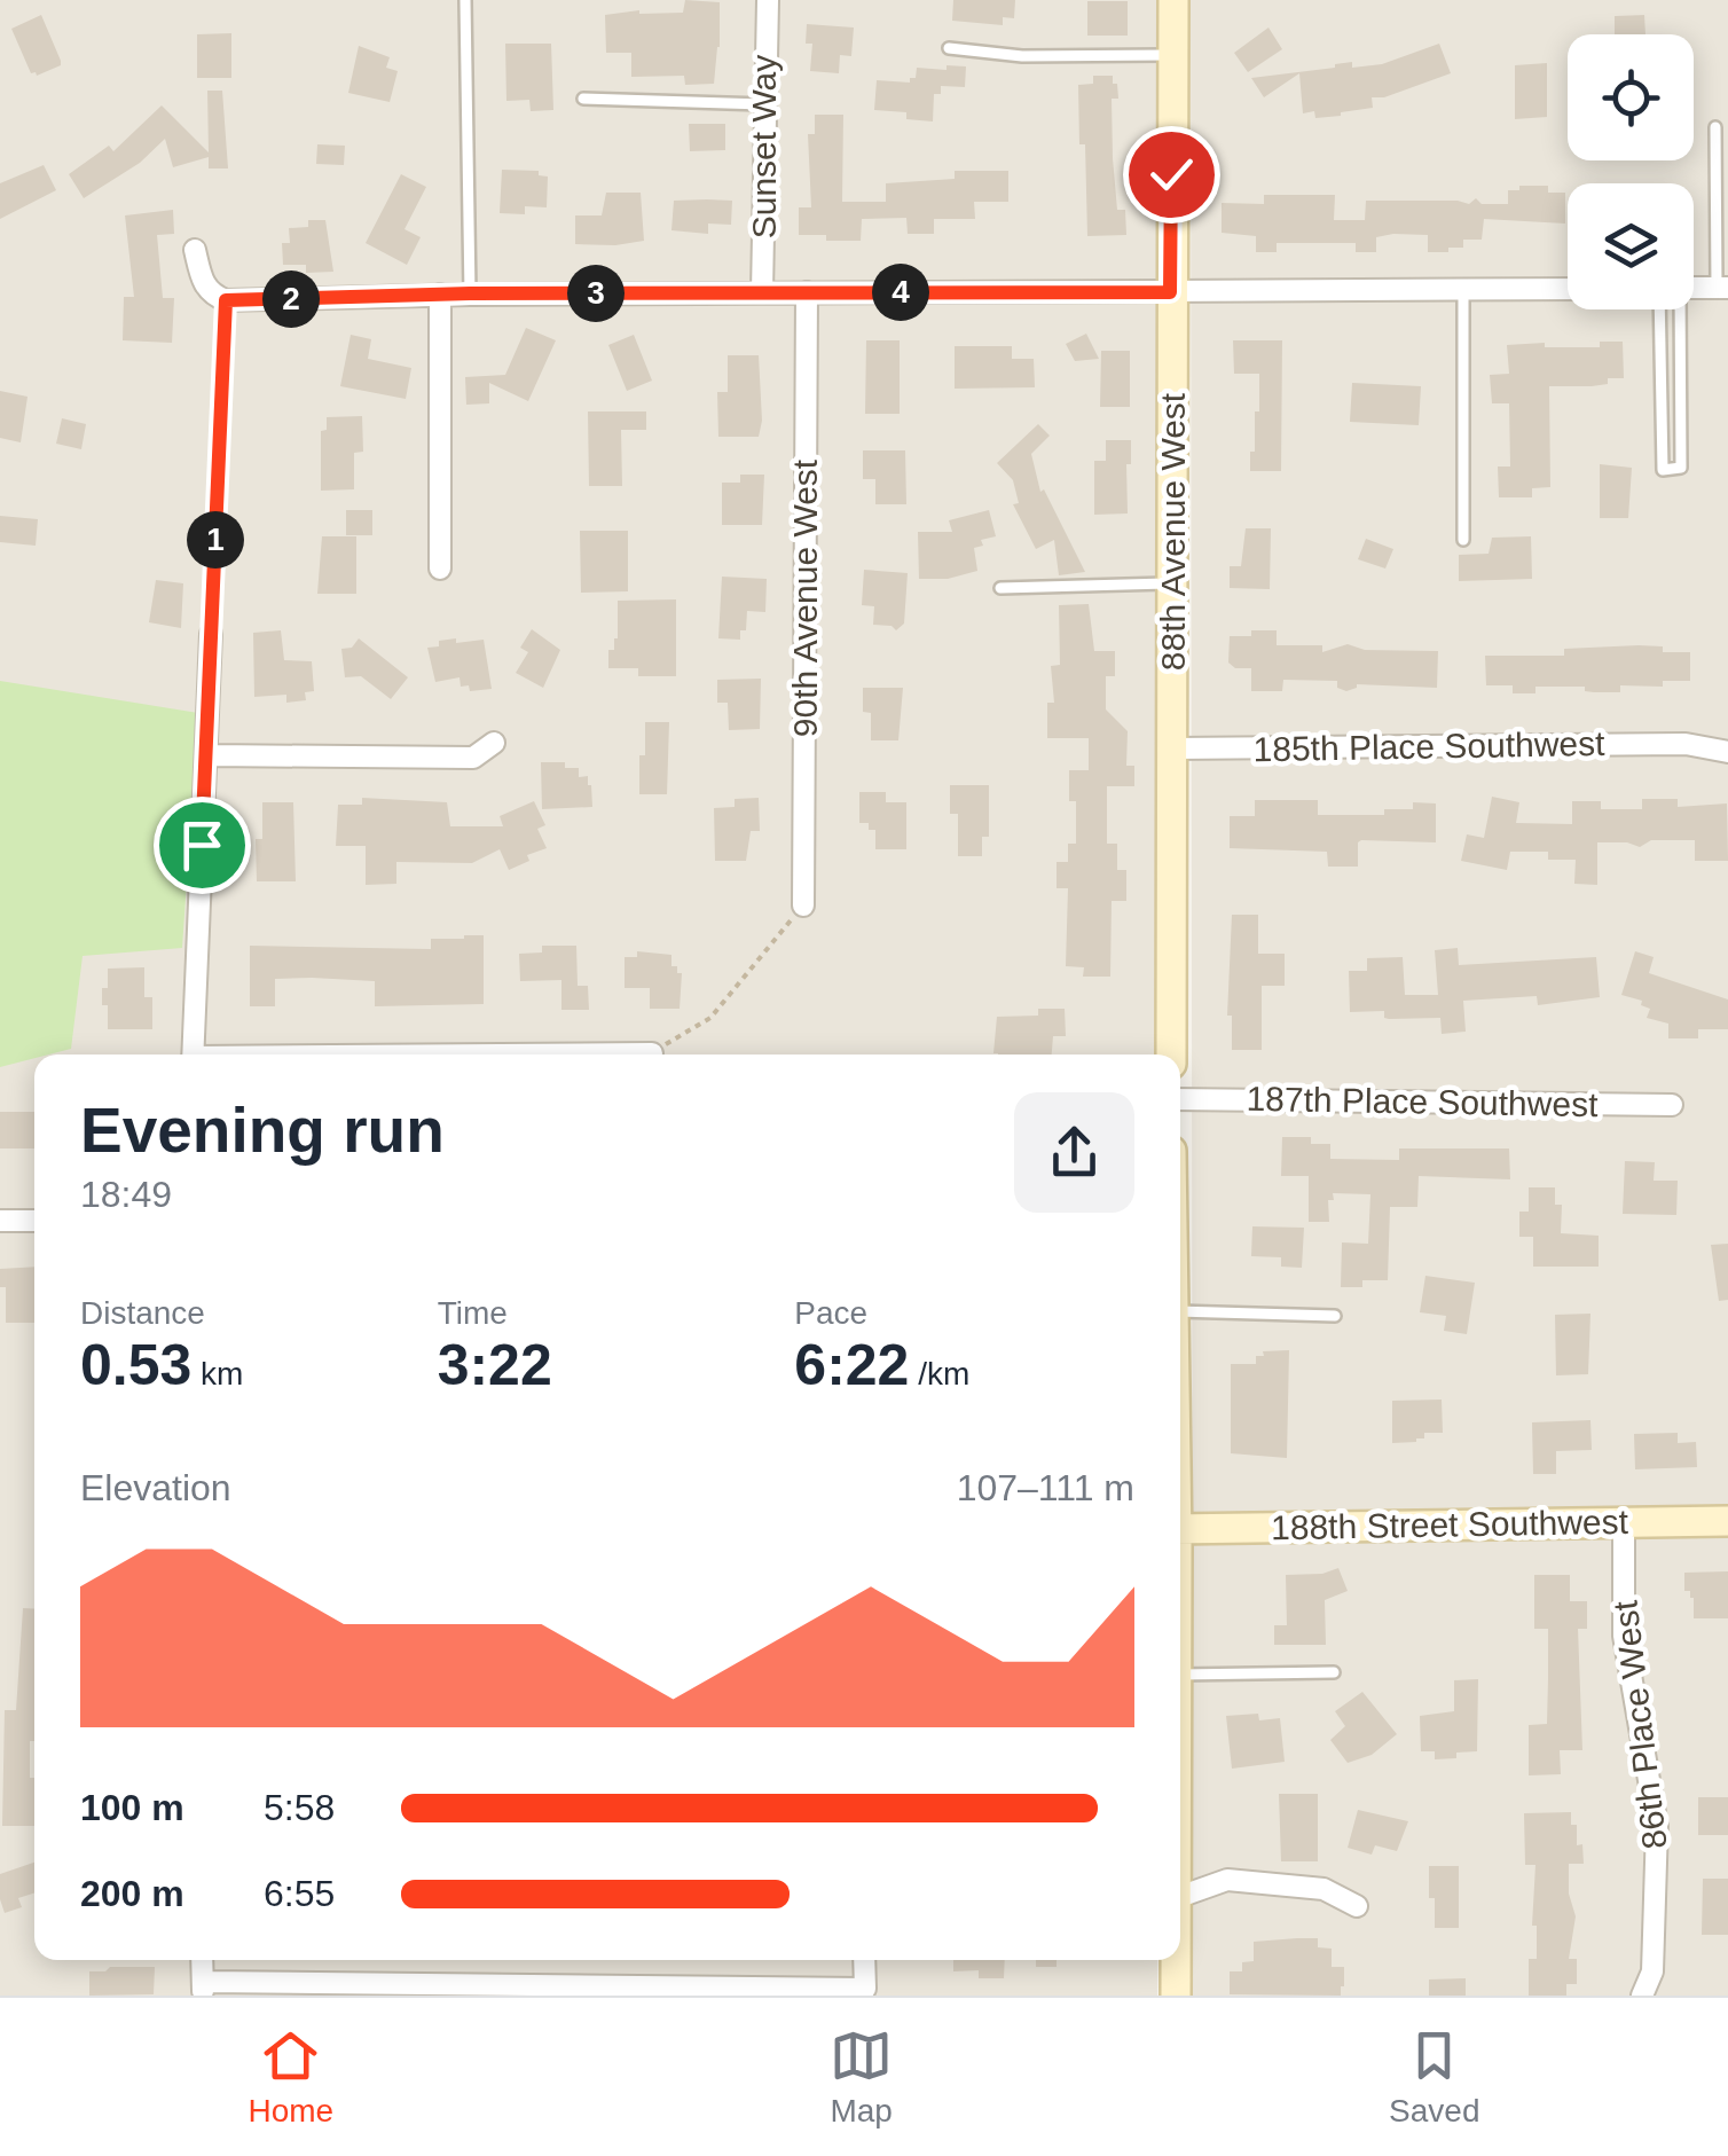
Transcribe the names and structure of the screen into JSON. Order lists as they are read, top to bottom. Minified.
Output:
{"streets":{"street":["Sunset Way","88th Avenue West","90th Avenue West","185th Place Southwest","187th Place Southwest","188th Street Southwest","86th Place West"]},"crossings":[["88th Avenue West","185th Place Southwest"],["188th Street Southwest","86th Place West"]],"page":{"pins":["4","3","2","1"],"heading":["Evening run","18:49"],"stats":[["Distance","0.53 km"],["Time","3:22"],["Pace","6:22 /km"]],"chart":["Elevation","107–111 m"],"list":[{"name":"100 m","note":"5:58"},{"name":"200 m","note":"6:55"}],"tabs":["Home","Map","Saved"]}}
